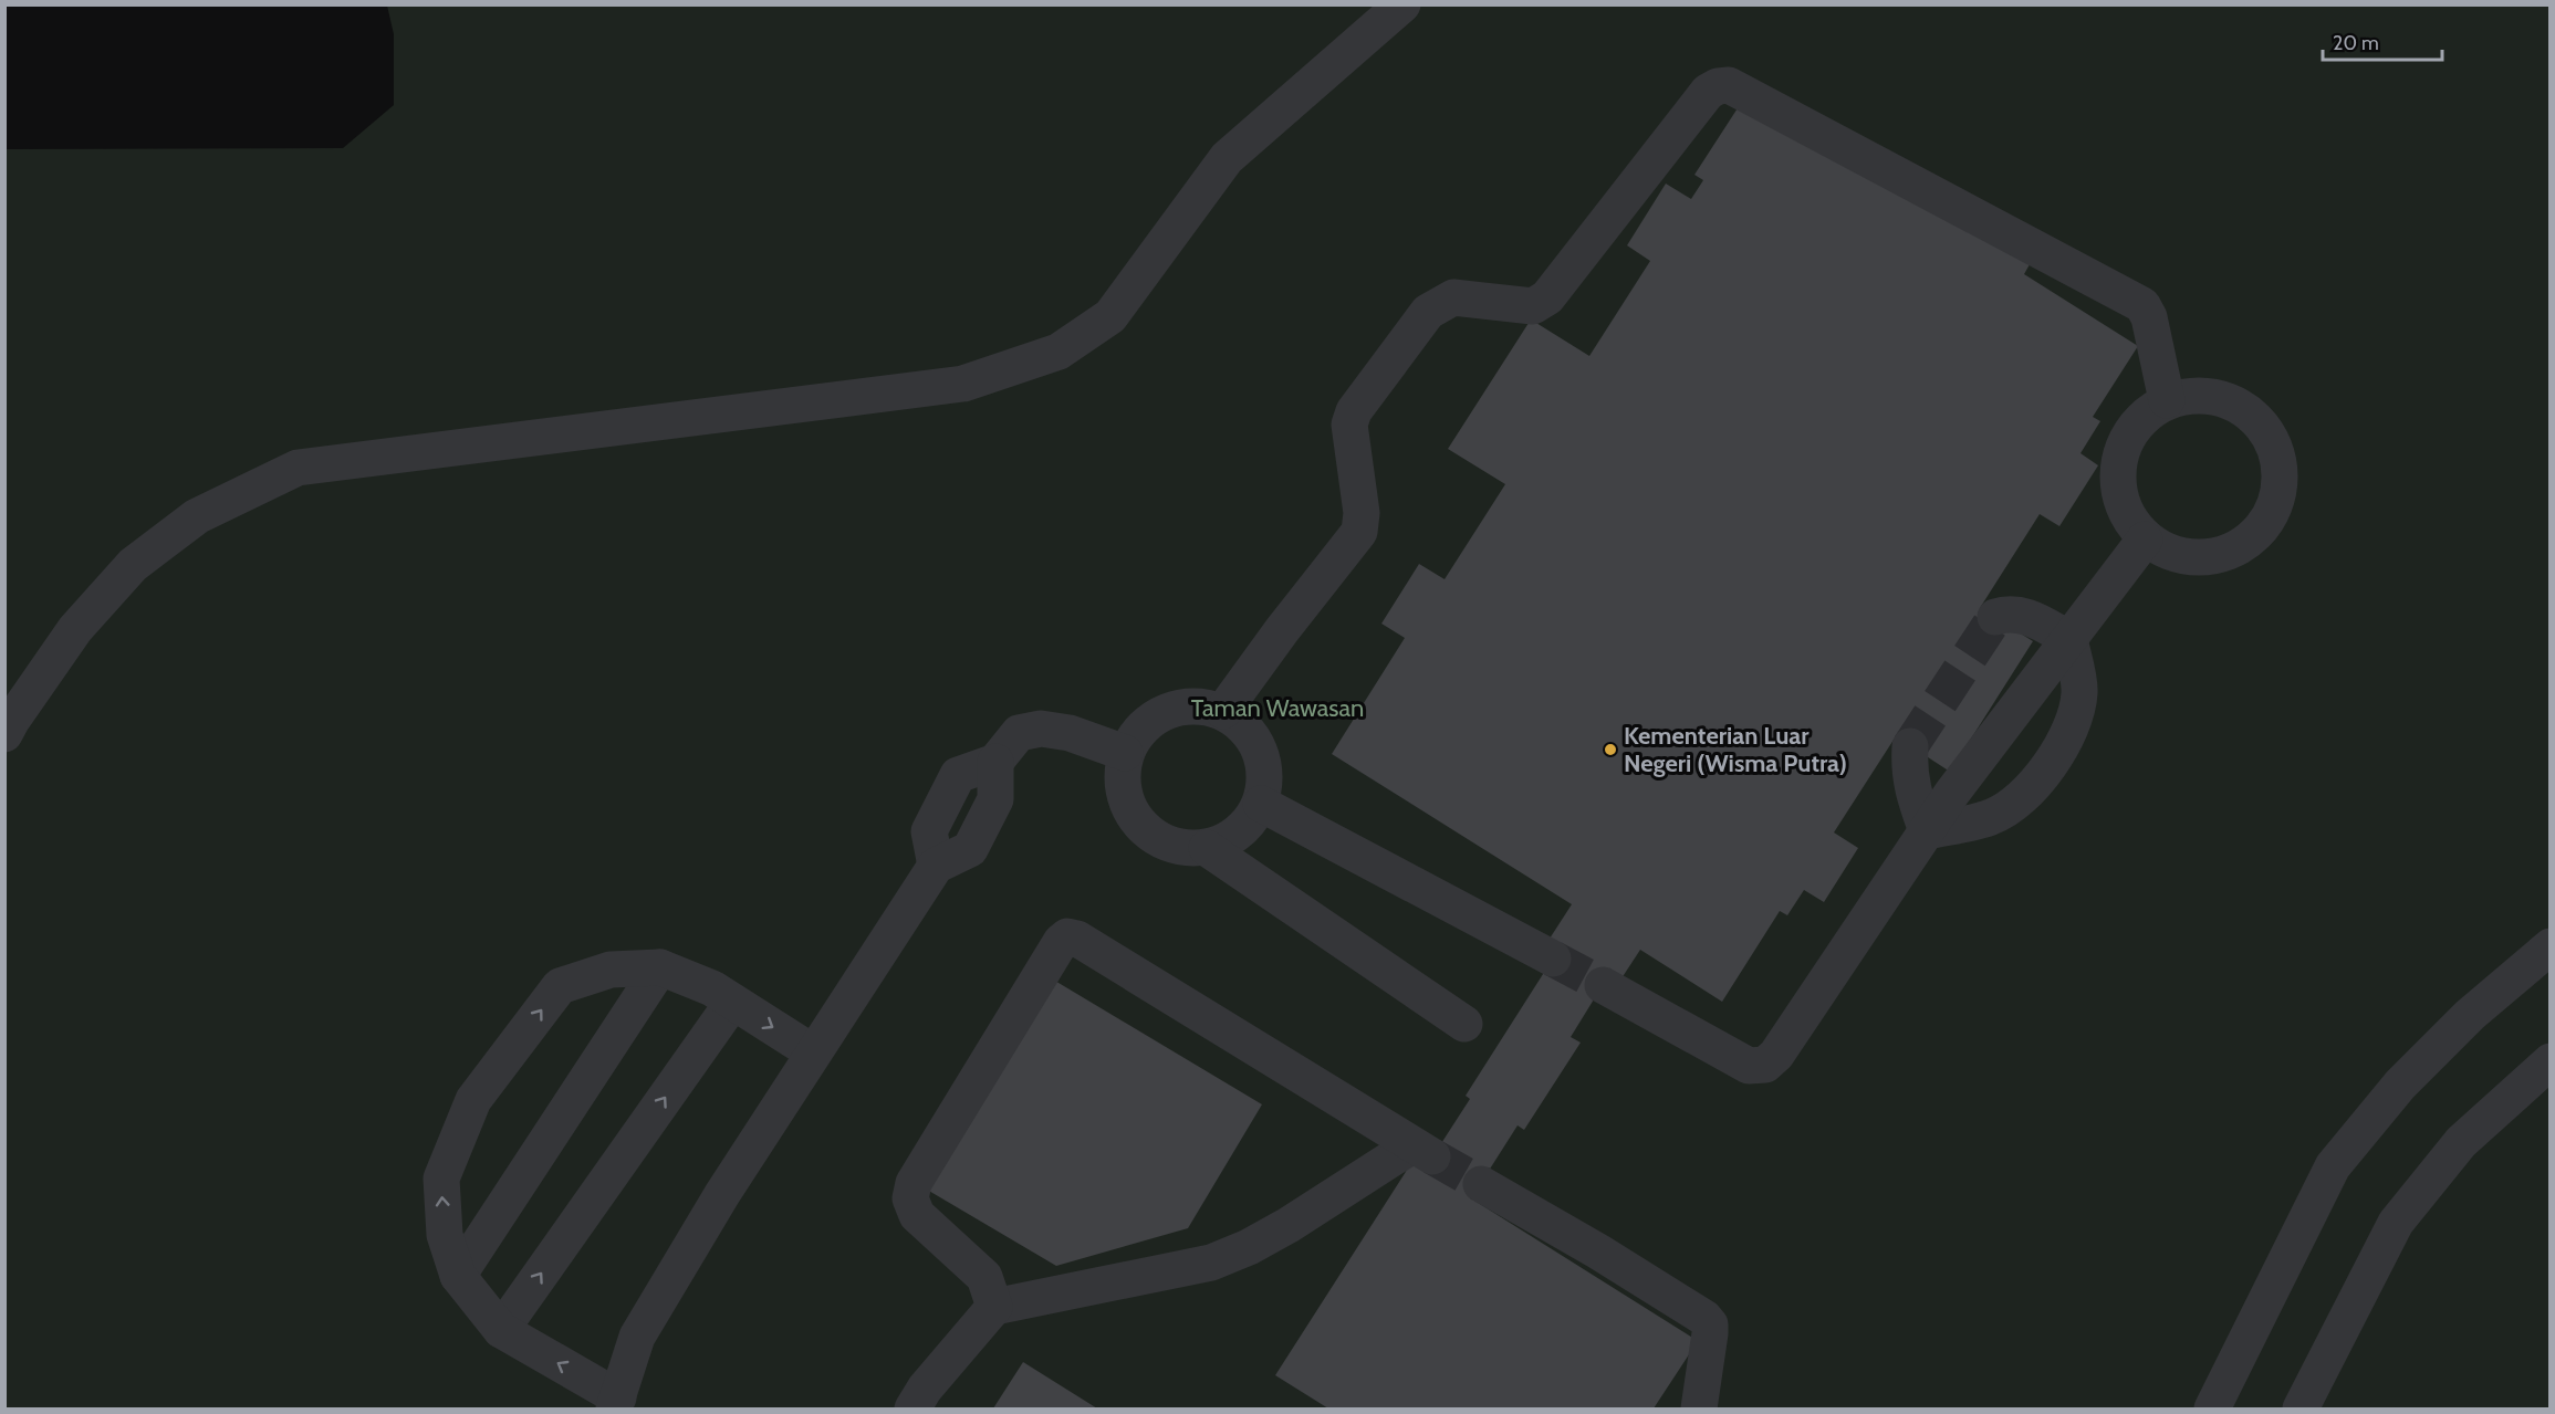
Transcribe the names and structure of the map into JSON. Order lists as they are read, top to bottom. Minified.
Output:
{"parks":["Taman Wawasan"],"places":["Kementerian Luar Negeri (Wisma Putra)"],"scale_bar":"20 m"}
